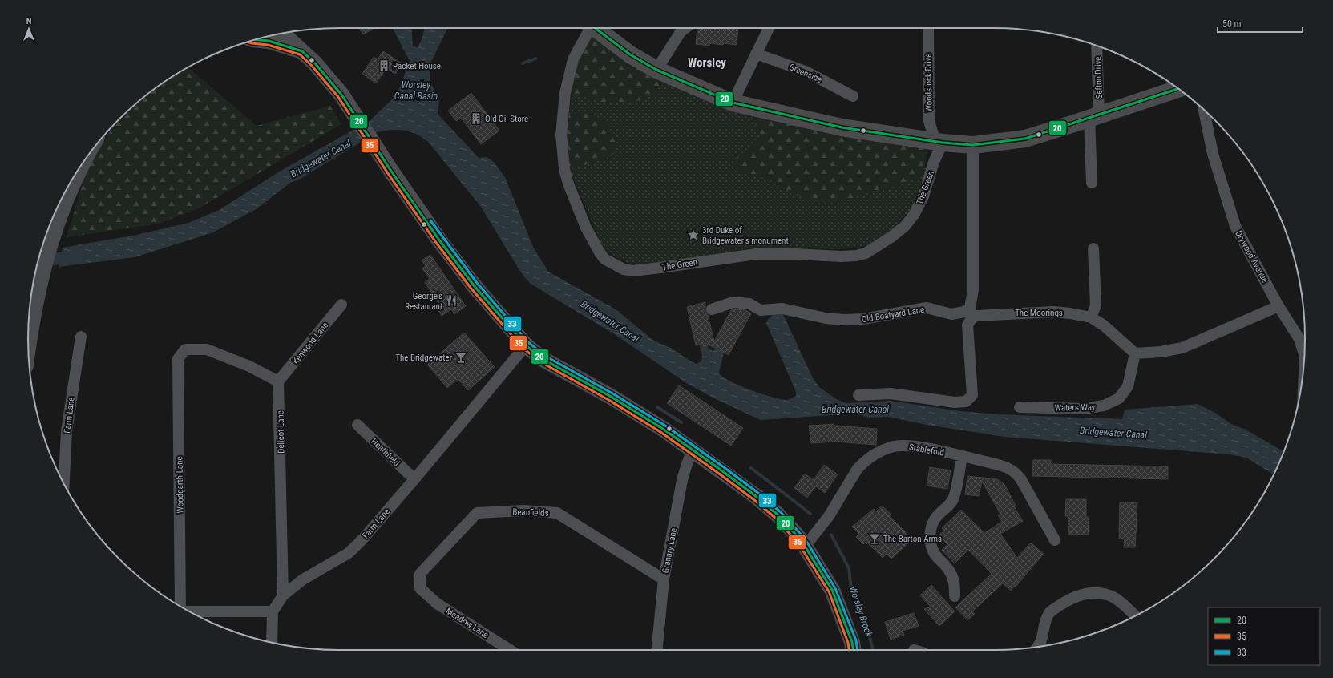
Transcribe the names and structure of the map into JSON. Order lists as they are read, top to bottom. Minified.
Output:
{"streets":{"street":["Greenside","Sefton Drive","Woodstock Drive","The Green","Drywood Avenue","The Moorings","Old Boatyard Lane","Kenwood Lane","Waters Way","Farm Lane","Dellcot Lane","Stablefold","Heathfield","Woodgarth Lane","Beanfields","Granary Lane","Meadow Lane"]},"crossings":[["Woodstock Drive","The Green"],["The Moorings","Waters Way"],["Kenwood Lane","Dellcot Lane"],["Kenwood Lane","Woodgarth Lane"],["Farm Lane","Dellcot Lane"],["Farm Lane","Heathfield"],["Dellcot Lane","Woodgarth Lane"],["Beanfields","Granary Lane"],["Beanfields","Meadow Lane"]],"districts":["Worsley"],"water":["Worsley Canal Basin","Bridgewater Canal","Worsley Brook"],"places":{"building":["Packet House","Old Oil Store"],"place":["3rd Duke of Bridgewater's monument"],"restaurant":["George’s Restaurant"],"bar":["The Bridgewater","The Barton Arms"]},"lines":["transit line 20","transit line 35","transit line 33"],"legend":["20","35","33"],"scale_bar":"50 m","north":"top"}
